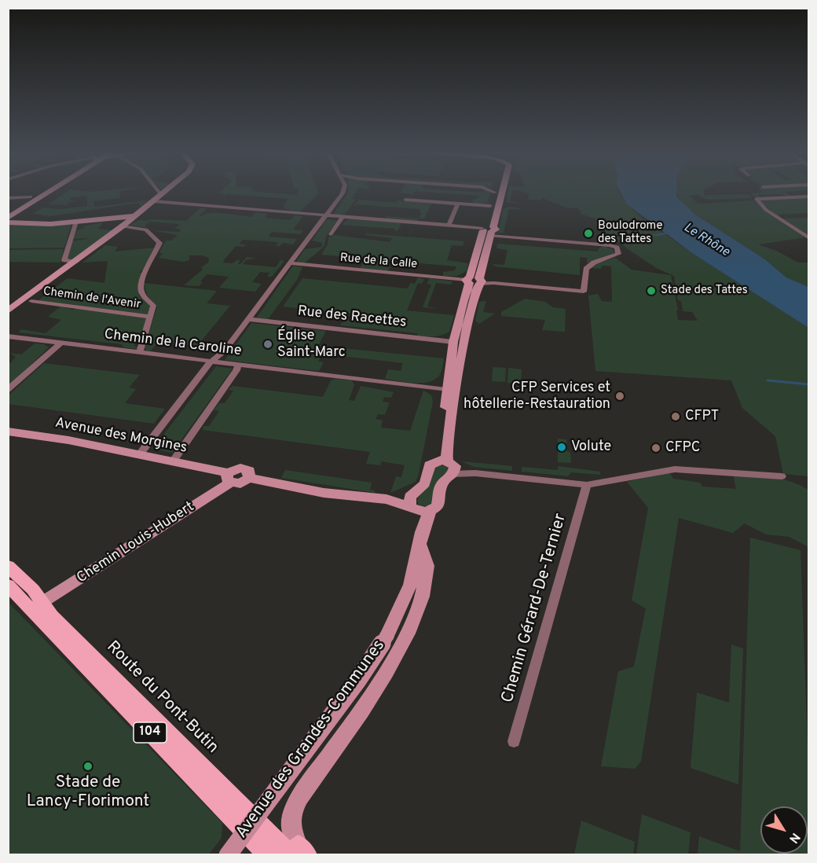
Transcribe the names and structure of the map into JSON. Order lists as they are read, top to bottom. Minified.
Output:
{"streets":{"main road":["Route du Pont-Butin","104"],"street":["Rue de la Calle","Chemin de l'Avenir","Rue des Racettes","Chemin de la Caroline","Avenue des Morgines","Chemin Louis-Hubert","Chemin Gérard-De-Ternier","Avenue des Grandes-Communes"]},"crossings":[["Rue de la Calle","Avenue des Grandes-Communes"],["Rue des Racettes","Avenue des Grandes-Communes"],["Chemin de la Caroline","Avenue des Grandes-Communes"],["Avenue des Morgines","Chemin Louis-Hubert"],["Chemin Louis-Hubert","Route du Pont-Butin"],["Route du Pont-Butin","Avenue des Grandes-Communes"]],"water":["Le Rhône"],"places":["Boulodrome des Tattes","Stade des Tattes","Église Saint-Marc","CFP Services et hôtellerie-Restauration","CFPT","Volute","CFPC","Stade de Lancy-Florimont"],"north":"bottom right"}
